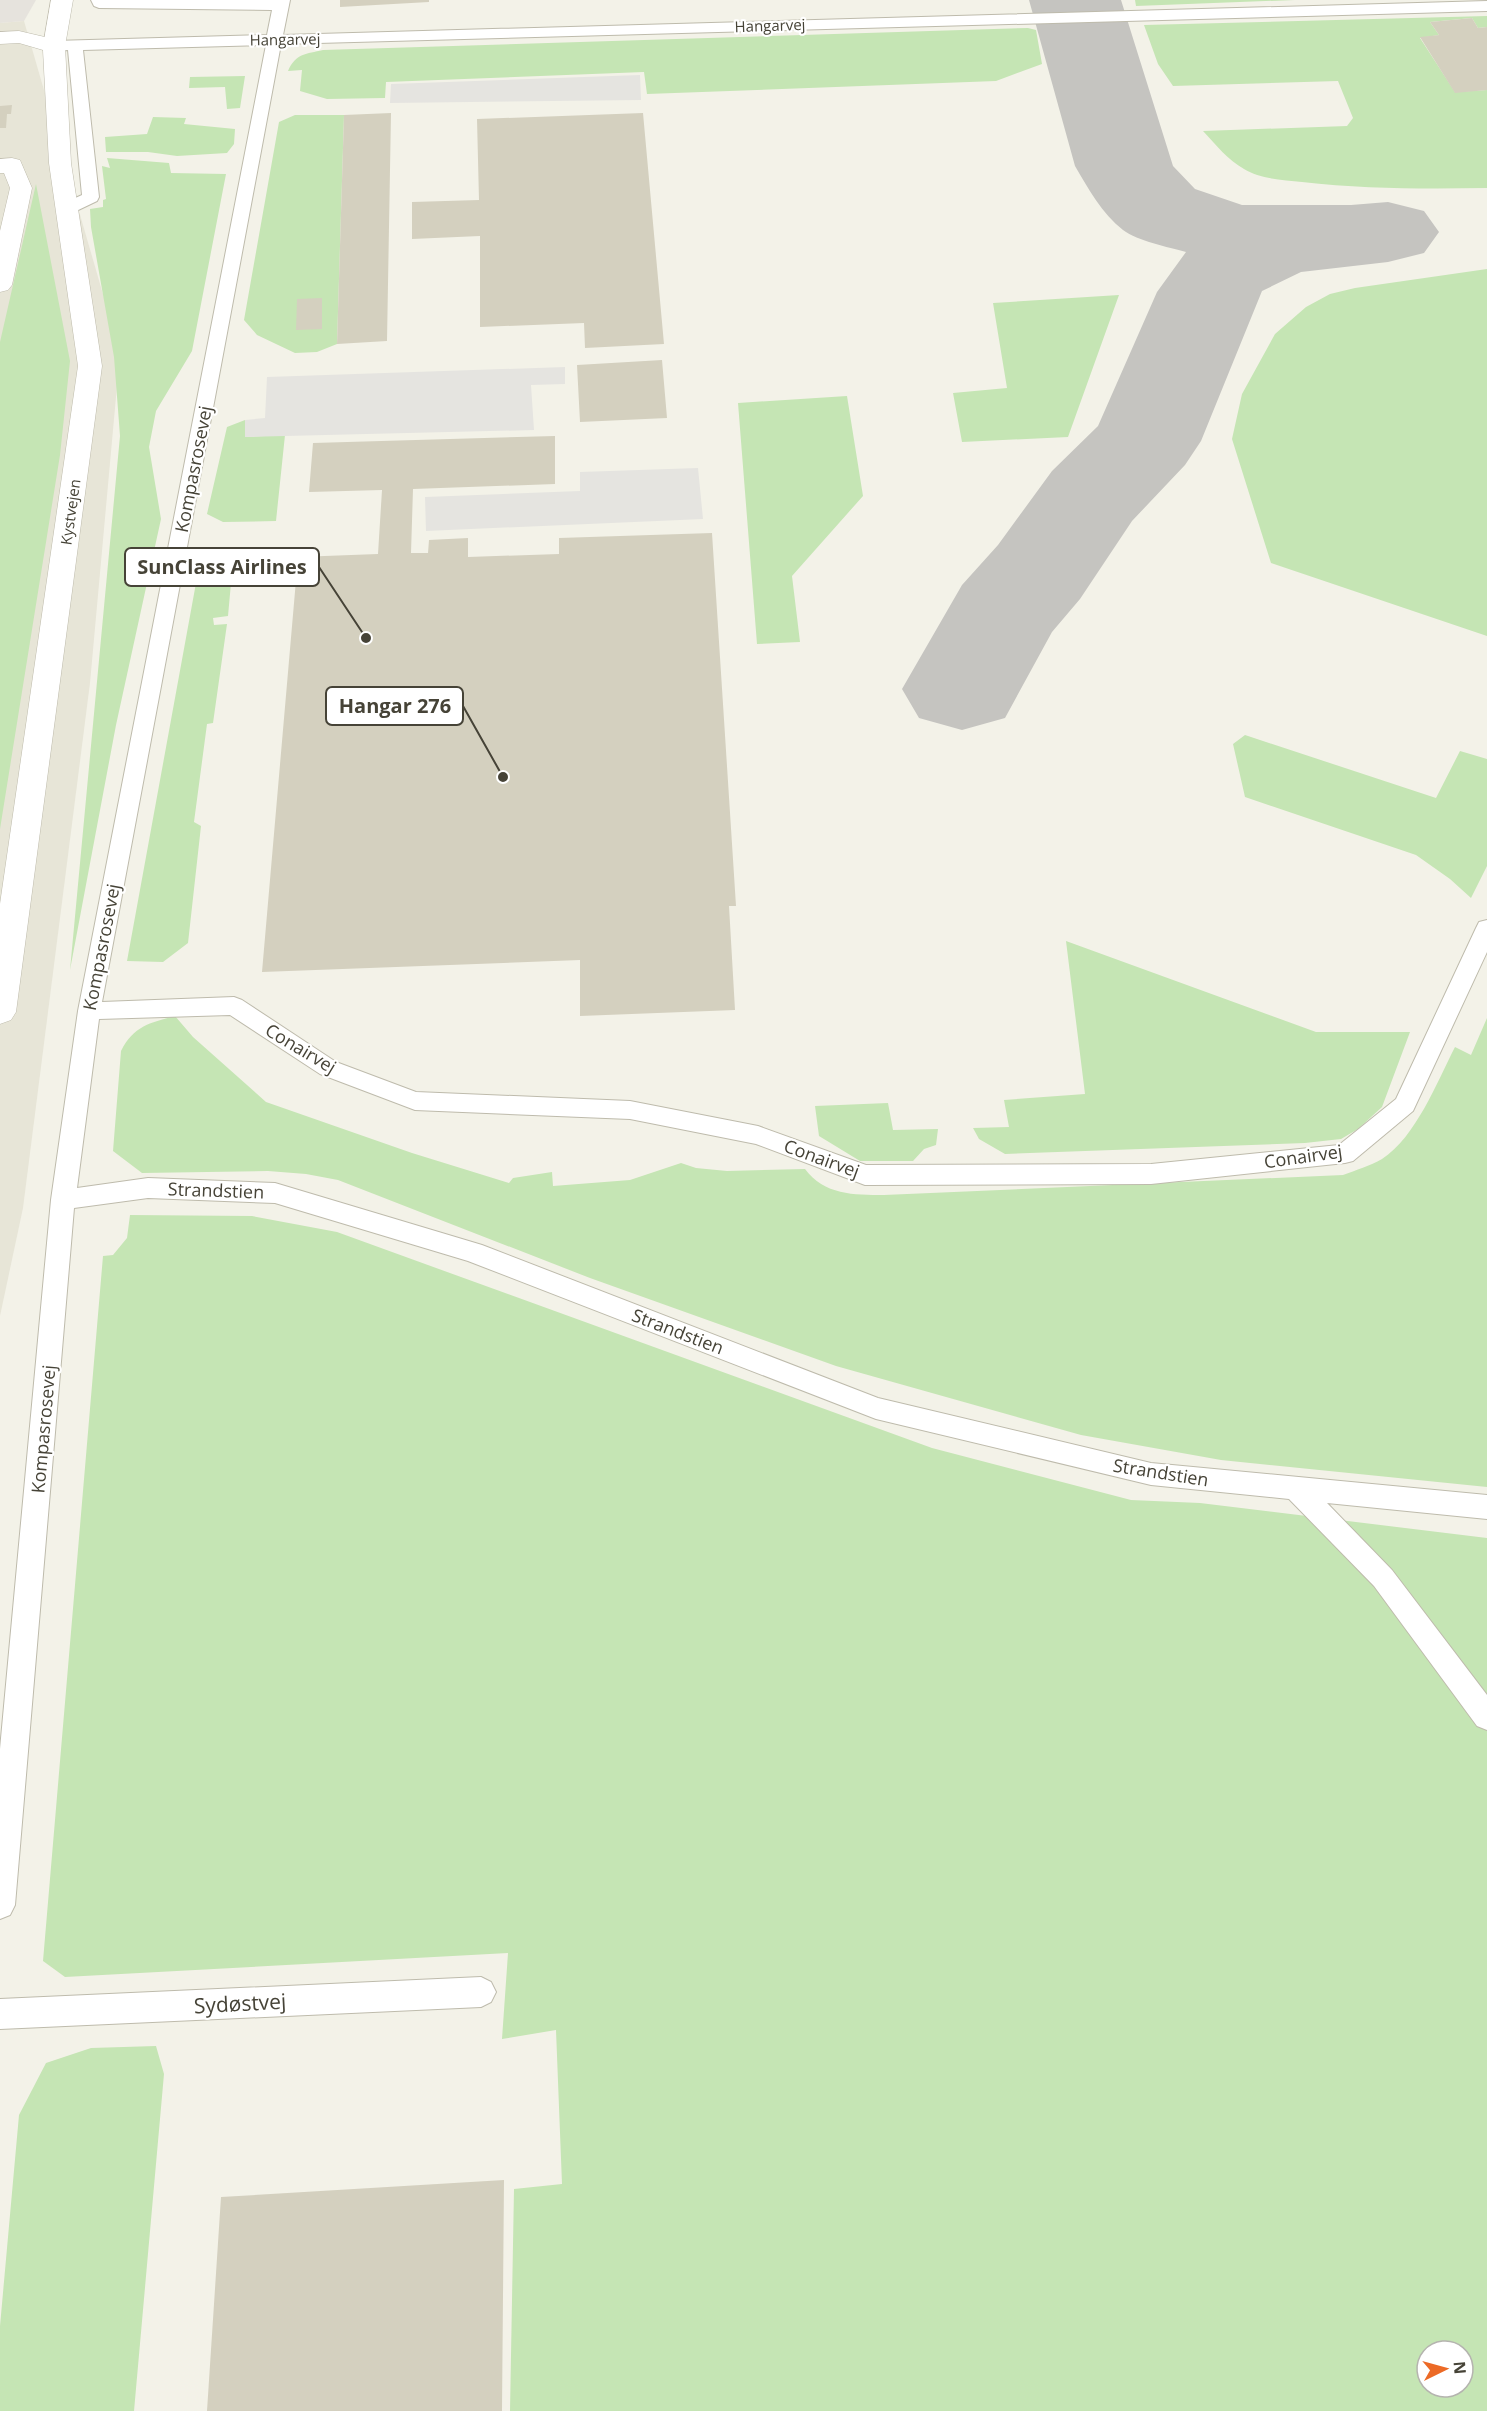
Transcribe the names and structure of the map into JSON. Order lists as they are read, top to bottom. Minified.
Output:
{"streets":{"street":["Kystvejen"],"lane":["Hangarvej","Kompasrosevej","Conairvej","Strandstien","Sydøstvej"]},"crossings":[["Hangarvej","Kompasrosevej"],["Hangarvej","Kystvejen"],["Kompasrosevej","Conairvej"],["Kompasrosevej","Strandstien"]],"places":["SunClass Airlines","Hangar 276"],"north":"right"}
